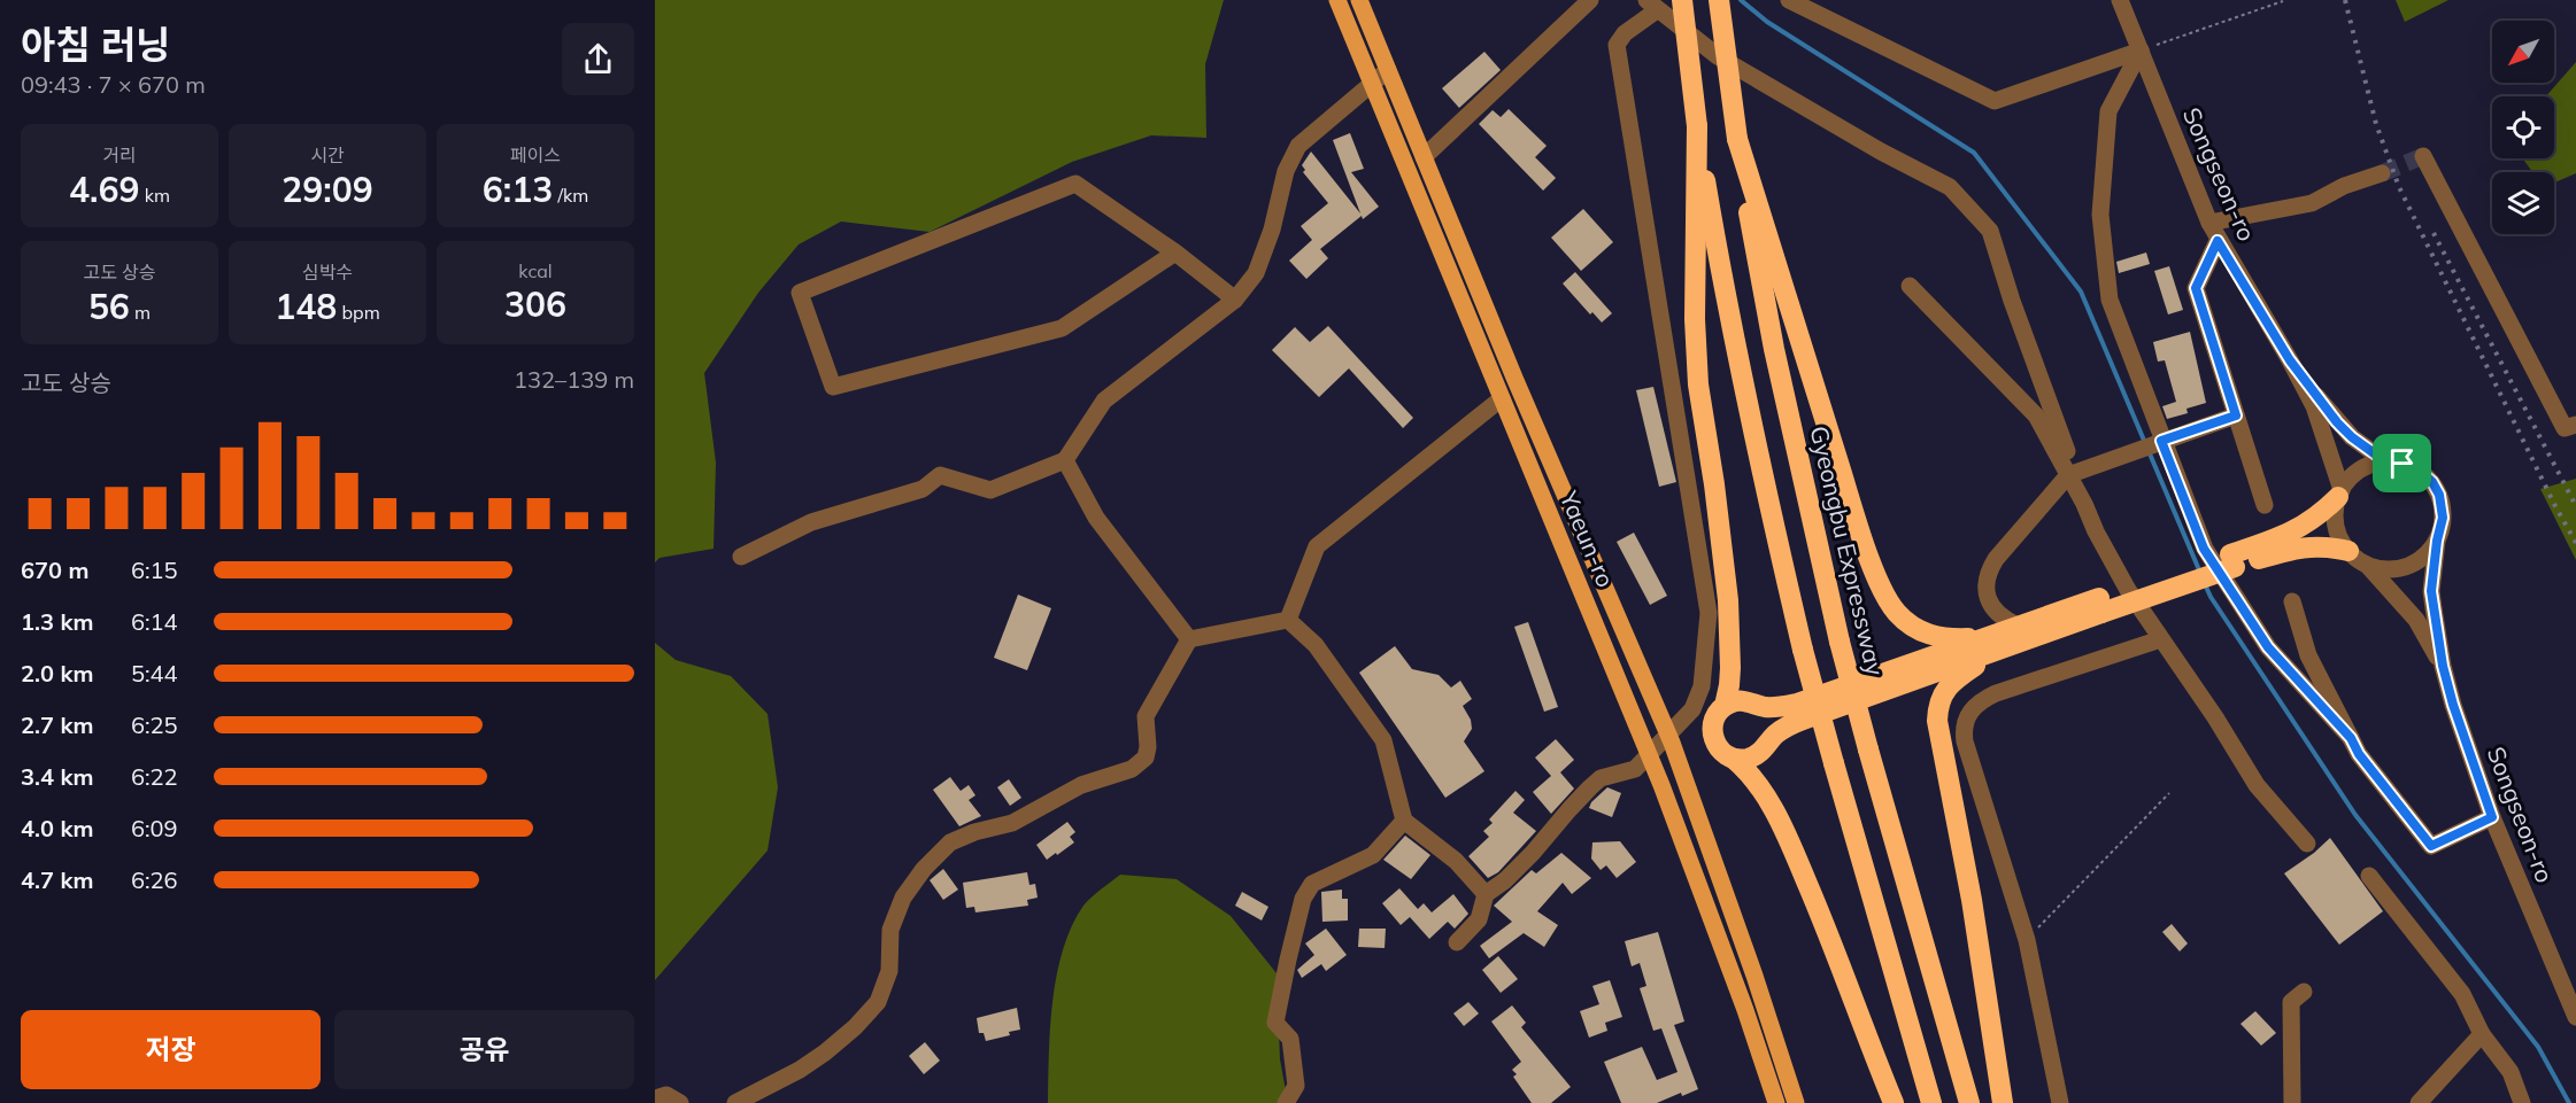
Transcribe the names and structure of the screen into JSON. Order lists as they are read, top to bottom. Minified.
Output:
{"streets":{"highway":["Gyeongbu Expressway"],"main road":["Yaeun-ro"],"street":["Songseon-ro"]},"north":"bottom left","page":{"heading":["아침 러닝","09:43 · 7 × 670 m"],"stats":[["거리","4.69 km"],["시간","29:09"],["페이스","6:13 /km"],["고도 상승","56 m"],["심박수","148 bpm"],["kcal","306"]],"chart":["고도 상승","132–139 m"],"list":[{"name":"670 m","note":"6:15"},{"name":"1.3 km","note":"6:14"},{"name":"2.0 km","note":"5:44"},{"name":"2.7 km","note":"6:25"},{"name":"3.4 km","note":"6:22"},{"name":"4.0 km","note":"6:09"},{"name":"4.7 km","note":"6:26"}],"buttons":["저장","공유"]}}
